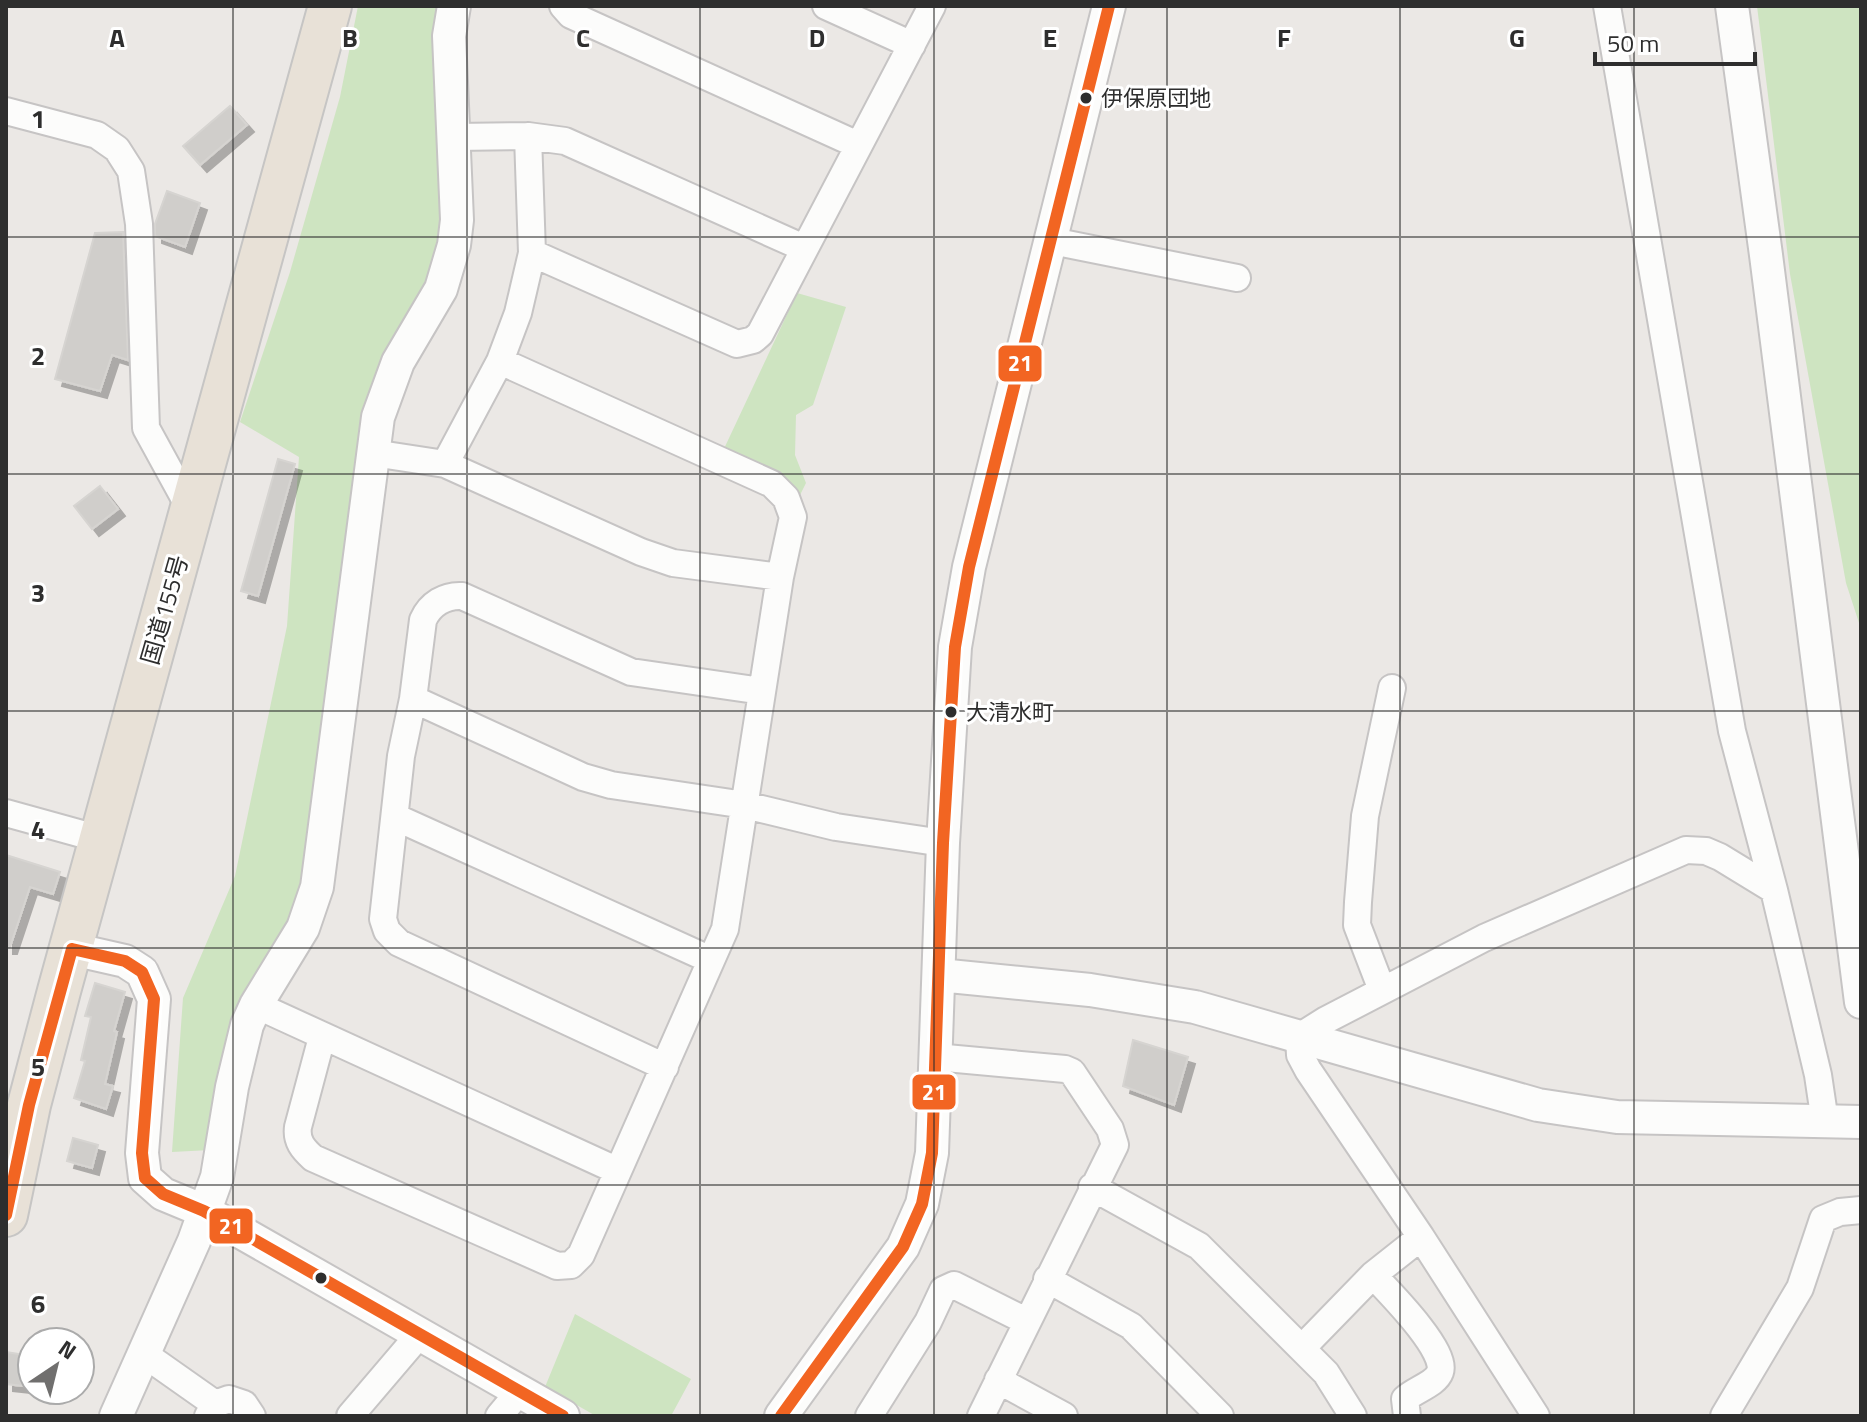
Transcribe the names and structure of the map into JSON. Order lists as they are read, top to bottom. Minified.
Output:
{"streets":{"highway":["国道155号"]},"places":["伊保原団地","大清水町"],"lines":["transit line 21"],"scale_bar":"50 m","north":"top right","grid":{"columns":["A","B","C","D","E","F","G"],"rows":["1","2","3","4","5","6"]}}
